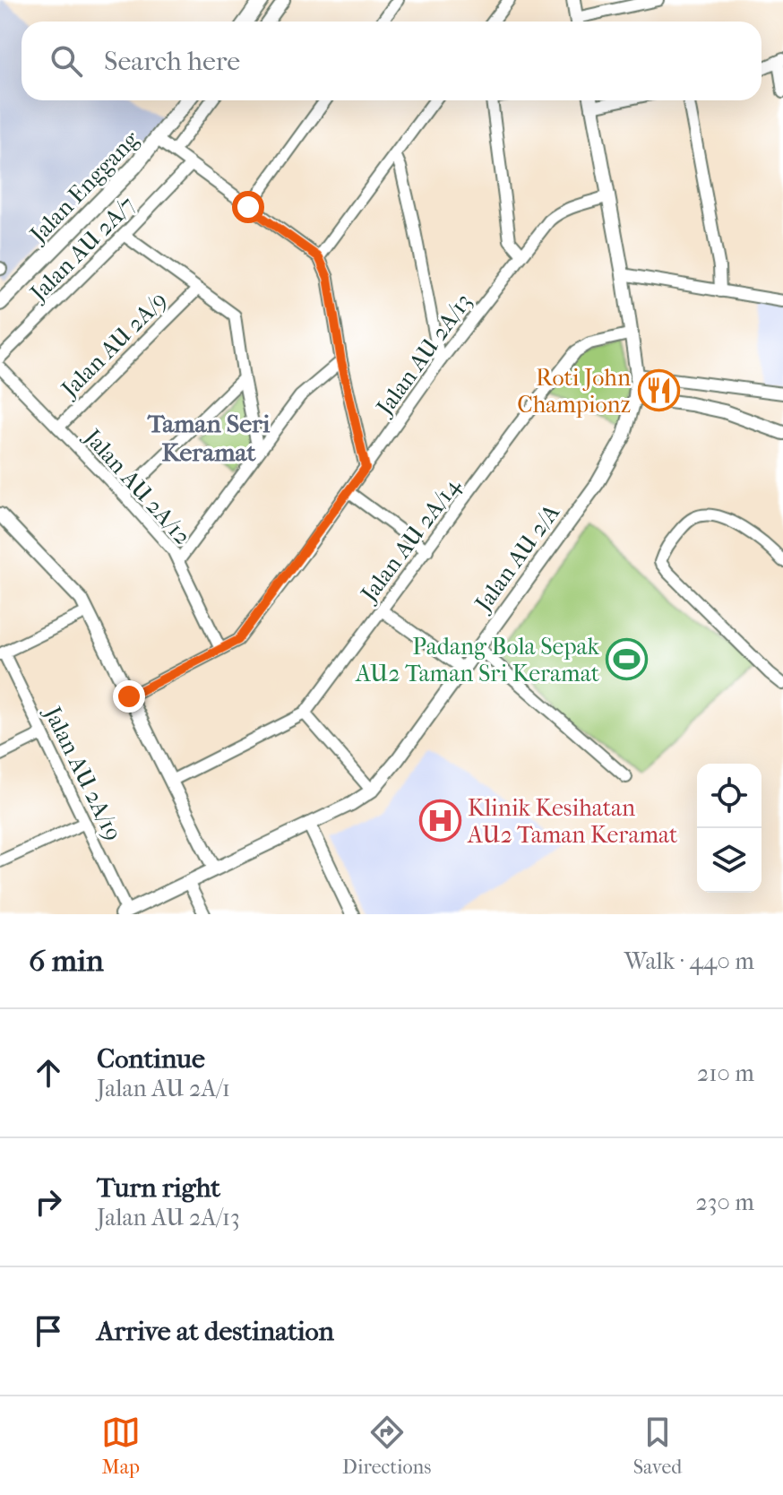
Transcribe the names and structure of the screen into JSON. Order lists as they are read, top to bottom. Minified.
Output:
{"streets":{"main road":["Jalan Enggang"],"street":["Jalan AU 2A/7","Jalan AU 2A/9","Jalan AU 2A/13","Jalan AU 2A/12","Jalan AU 2A/14","Jalan AU 2/A","Jalan AU 2A/19"]},"crossings":[["Jalan AU 2A/9","Jalan AU 2A/12"],["Jalan AU 2A/13","Jalan AU 2A/12"],["Jalan AU 2A/13","Jalan AU 2/A"],["Jalan AU 2A/14","Jalan AU 2/A"],["Jalan AU 2/A","Jalan AU 2A/19"]],"districts":["Taman Seri Keramat"],"places":{"restaurant":["Roti John Championz"],"sports":["Padang Bola Sepak AU2 Taman Sri Keramat"],"hospital":["Klinik Kesihatan AU2 Taman Keramat"]},"page":{"search":"Search here","heading":["6 min","Walk · 440 m"],"list":[["Continue","Jalan AU 2A/1","210 m"],["Turn right","Jalan AU 2A/13","230 m"],"Arrive at destination"],"nav":["Map","Directions","Saved"]}}
